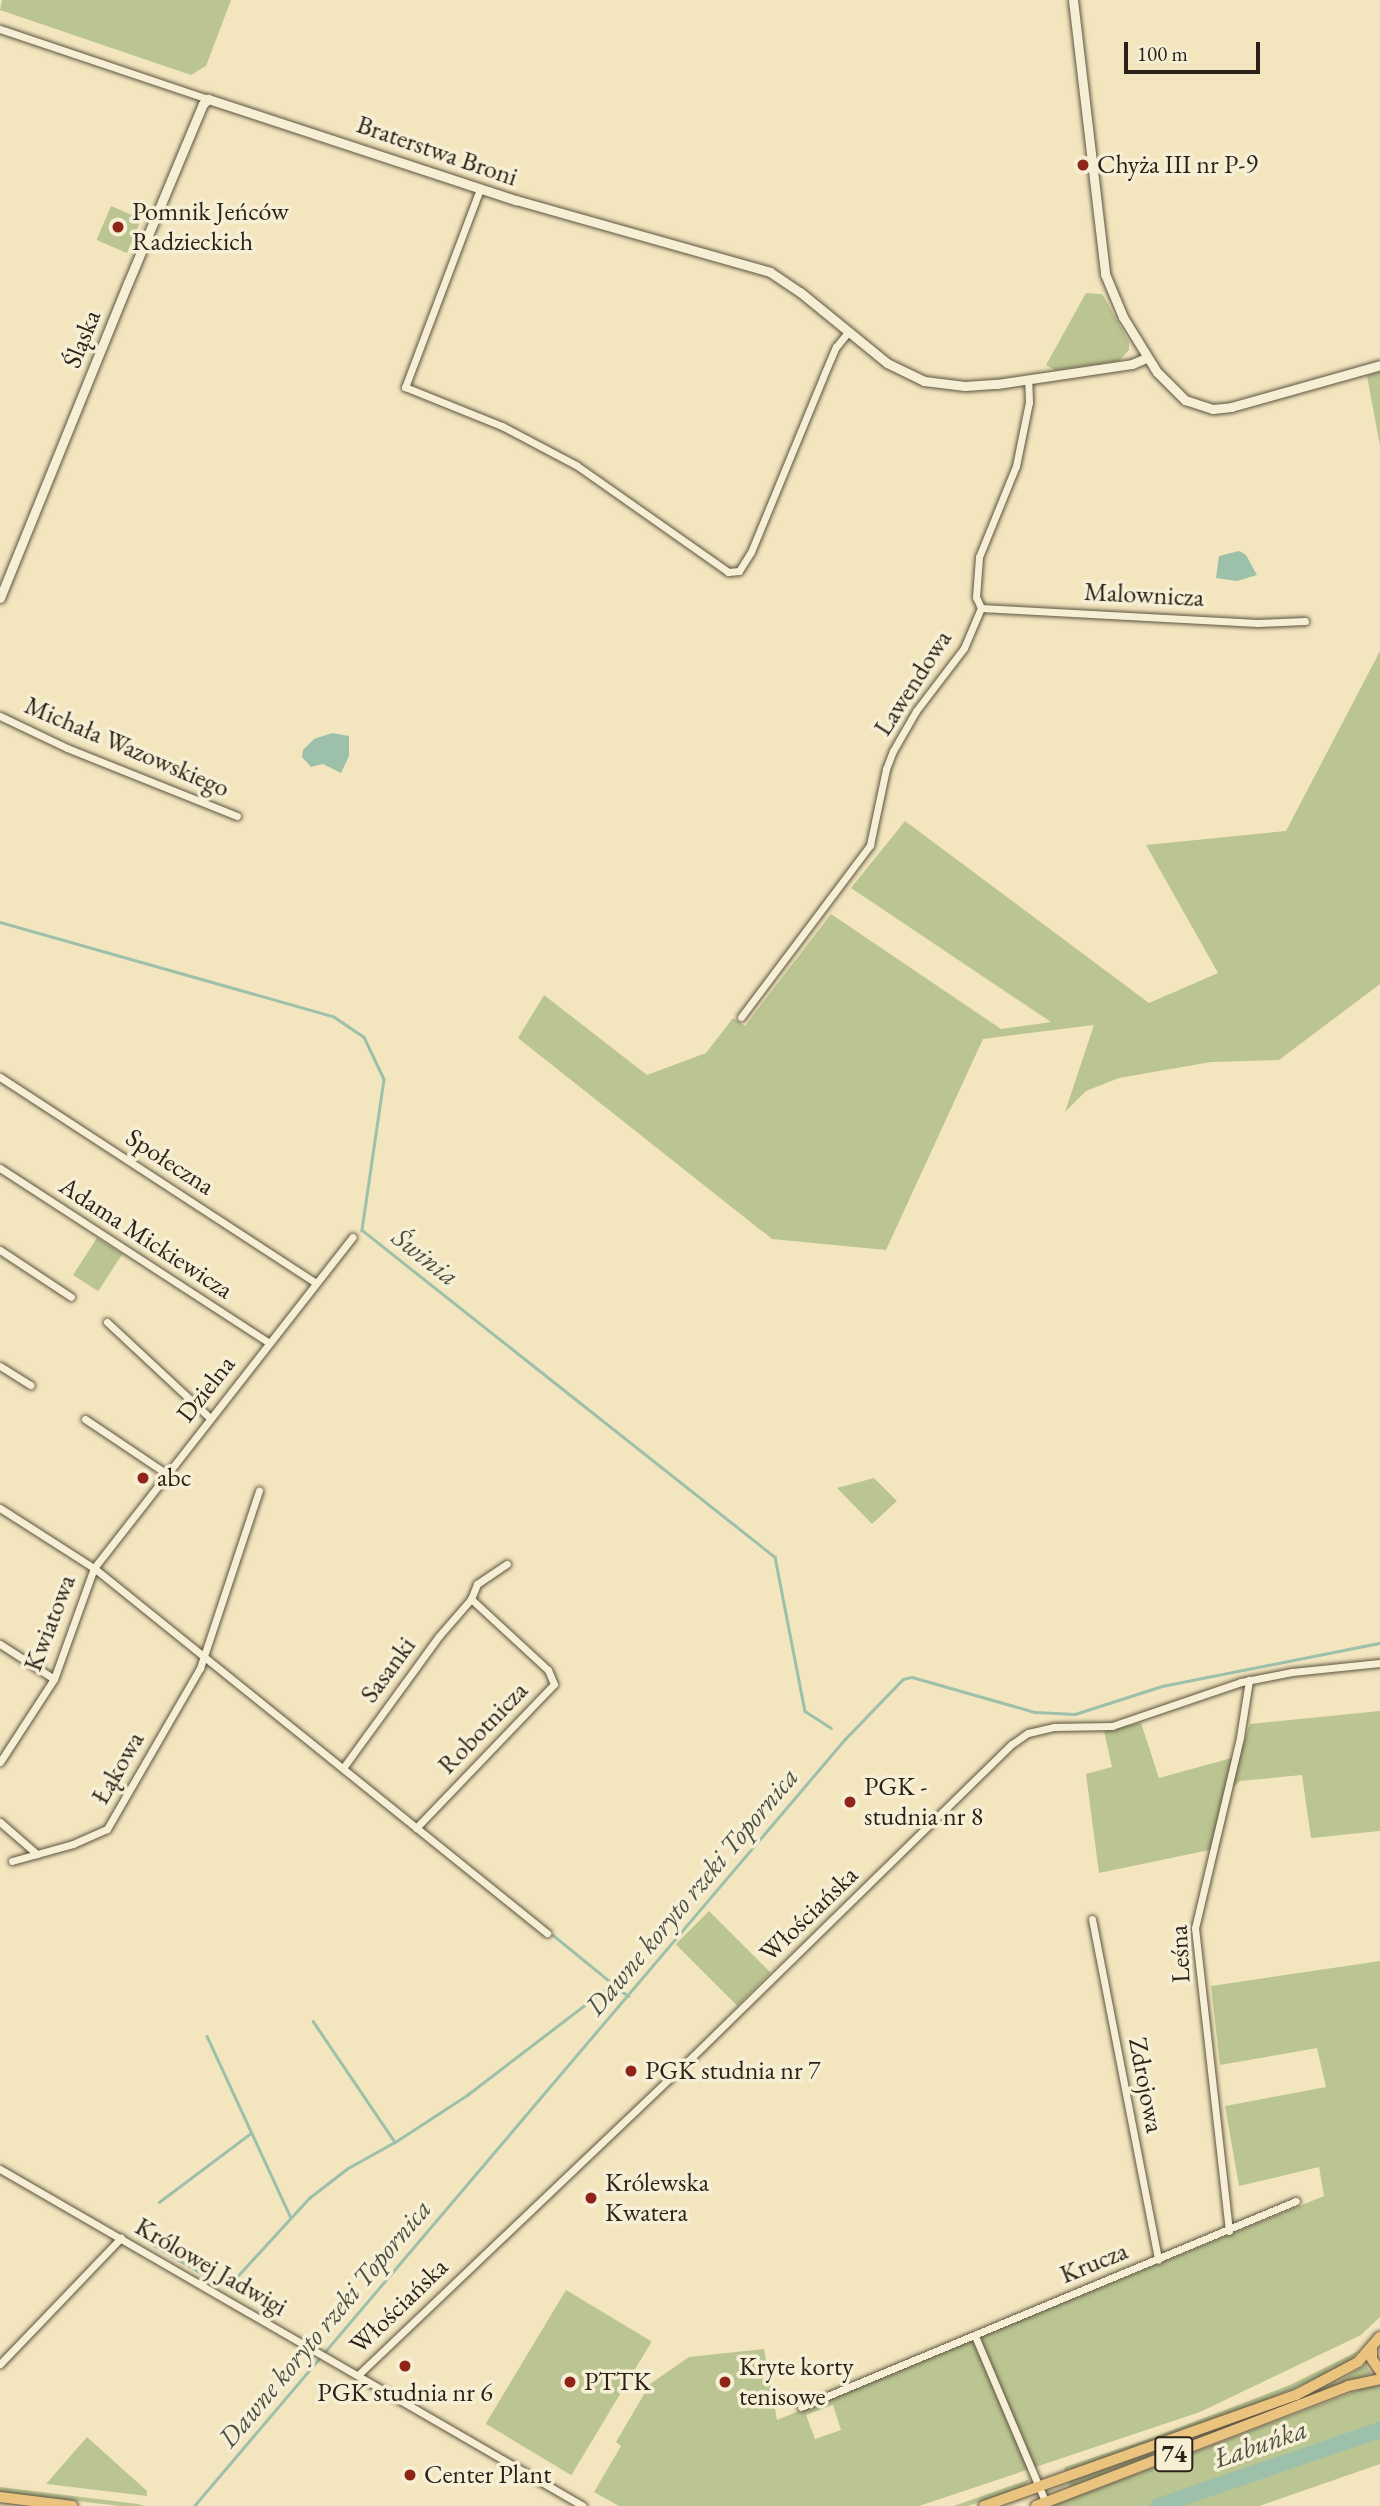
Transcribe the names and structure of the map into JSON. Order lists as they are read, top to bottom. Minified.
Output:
{"streets":{"main road":["74"],"street":["Braterstwa Broni","Śląska","Malownicza","Lawendowa","Michała Wazowskiego","Społeczna","Adama Mickiewicza","Dzielna","Kwiatowa","Sasanki","Robotnicza","Łąkowa","Włościańska","Leśna","Zdrojowa","Krucza","Królowej Jadwigi"]},"crossings":[["Braterstwa Broni","Śląska"],["Braterstwa Broni","Lawendowa"],["Malownicza","Lawendowa"],["Społeczna","Dzielna"],["Adama Mickiewicza","Dzielna"],["Dzielna","Kwiatowa"],["Sasanki","Robotnicza"],["Włościańska","Leśna"],["Włościańska","Królowej Jadwigi"],["Leśna","Krucza"],["Zdrojowa","Krucza"]],"water":["Świnia","Dawne koryto rzeki Topornica","Łabuńka"],"places":["Chyża III nr P-9","Pomnik Jeńców Radzieckich","abc","PGK - studnia nr 8","PGK studnia nr 7","Królewska Kwatera","PGK studnia nr 6","PTTK","Kryte korty tenisowe","Center Plant"],"scale_bar":"100 m"}
